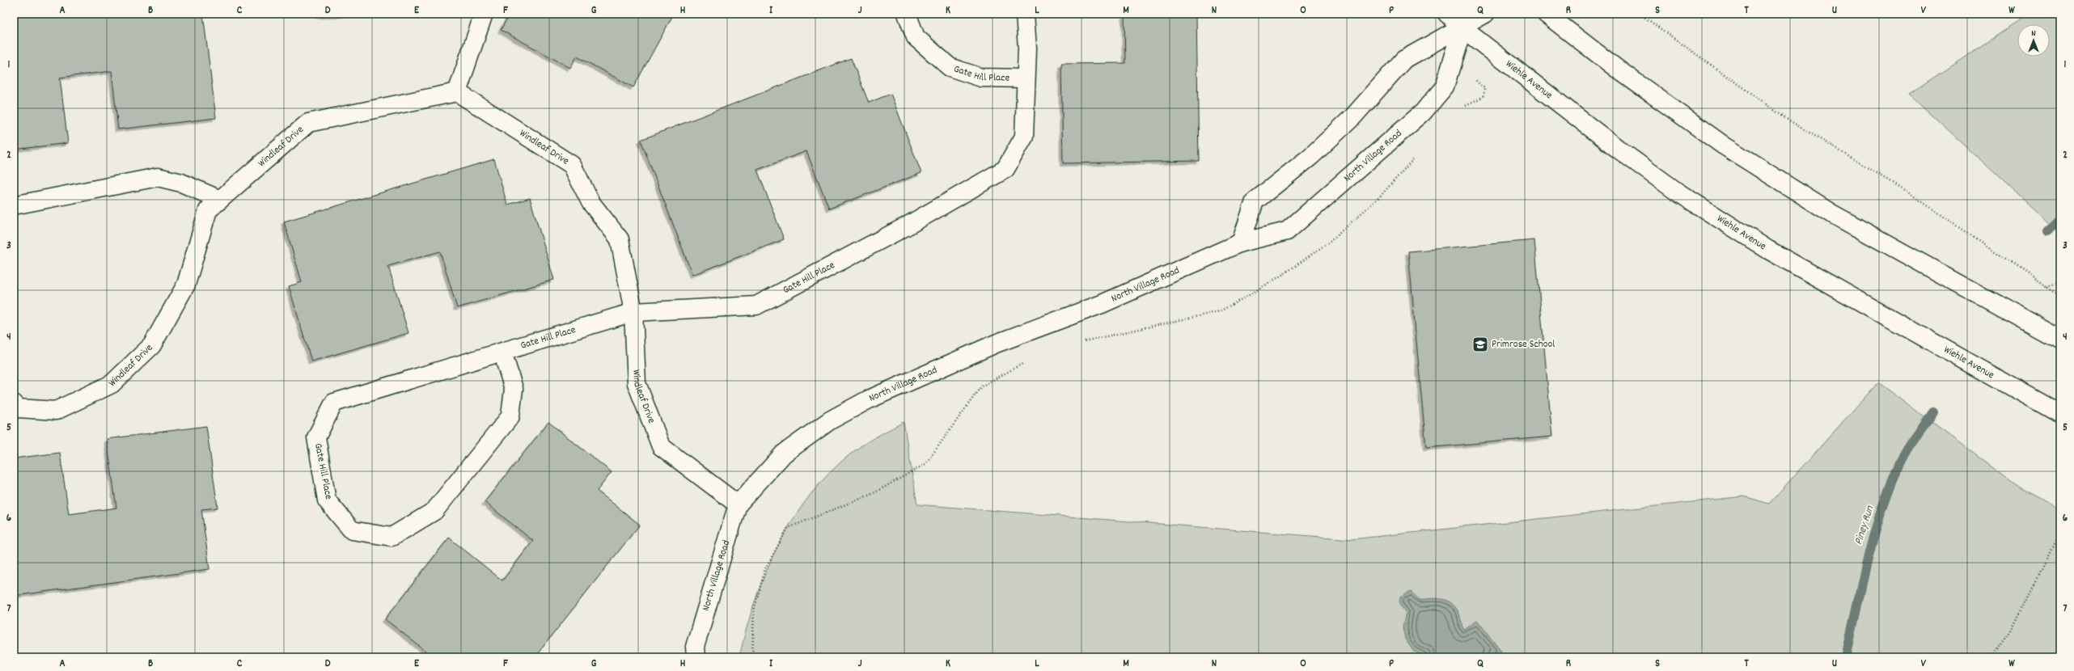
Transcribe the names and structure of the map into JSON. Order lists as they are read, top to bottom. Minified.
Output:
{"streets":{"street":["Gate Hill Place","Wiehle Avenue","Windleaf Drive","North Village Road"]},"crossings":[["Gate Hill Place","Windleaf Drive"],["Wiehle Avenue","North Village Road"],["Windleaf Drive","North Village Road"]],"water":["Piney Run"],"places":{"school or university":["Primrose School"]},"north":"top","grid":{"columns":["A","B","C","D","E","F","G","H","I","J","K","L","M","N","O","P","Q","R","S","T","U","V","W"],"rows":["1","2","3","4","5","6","7"]}}
